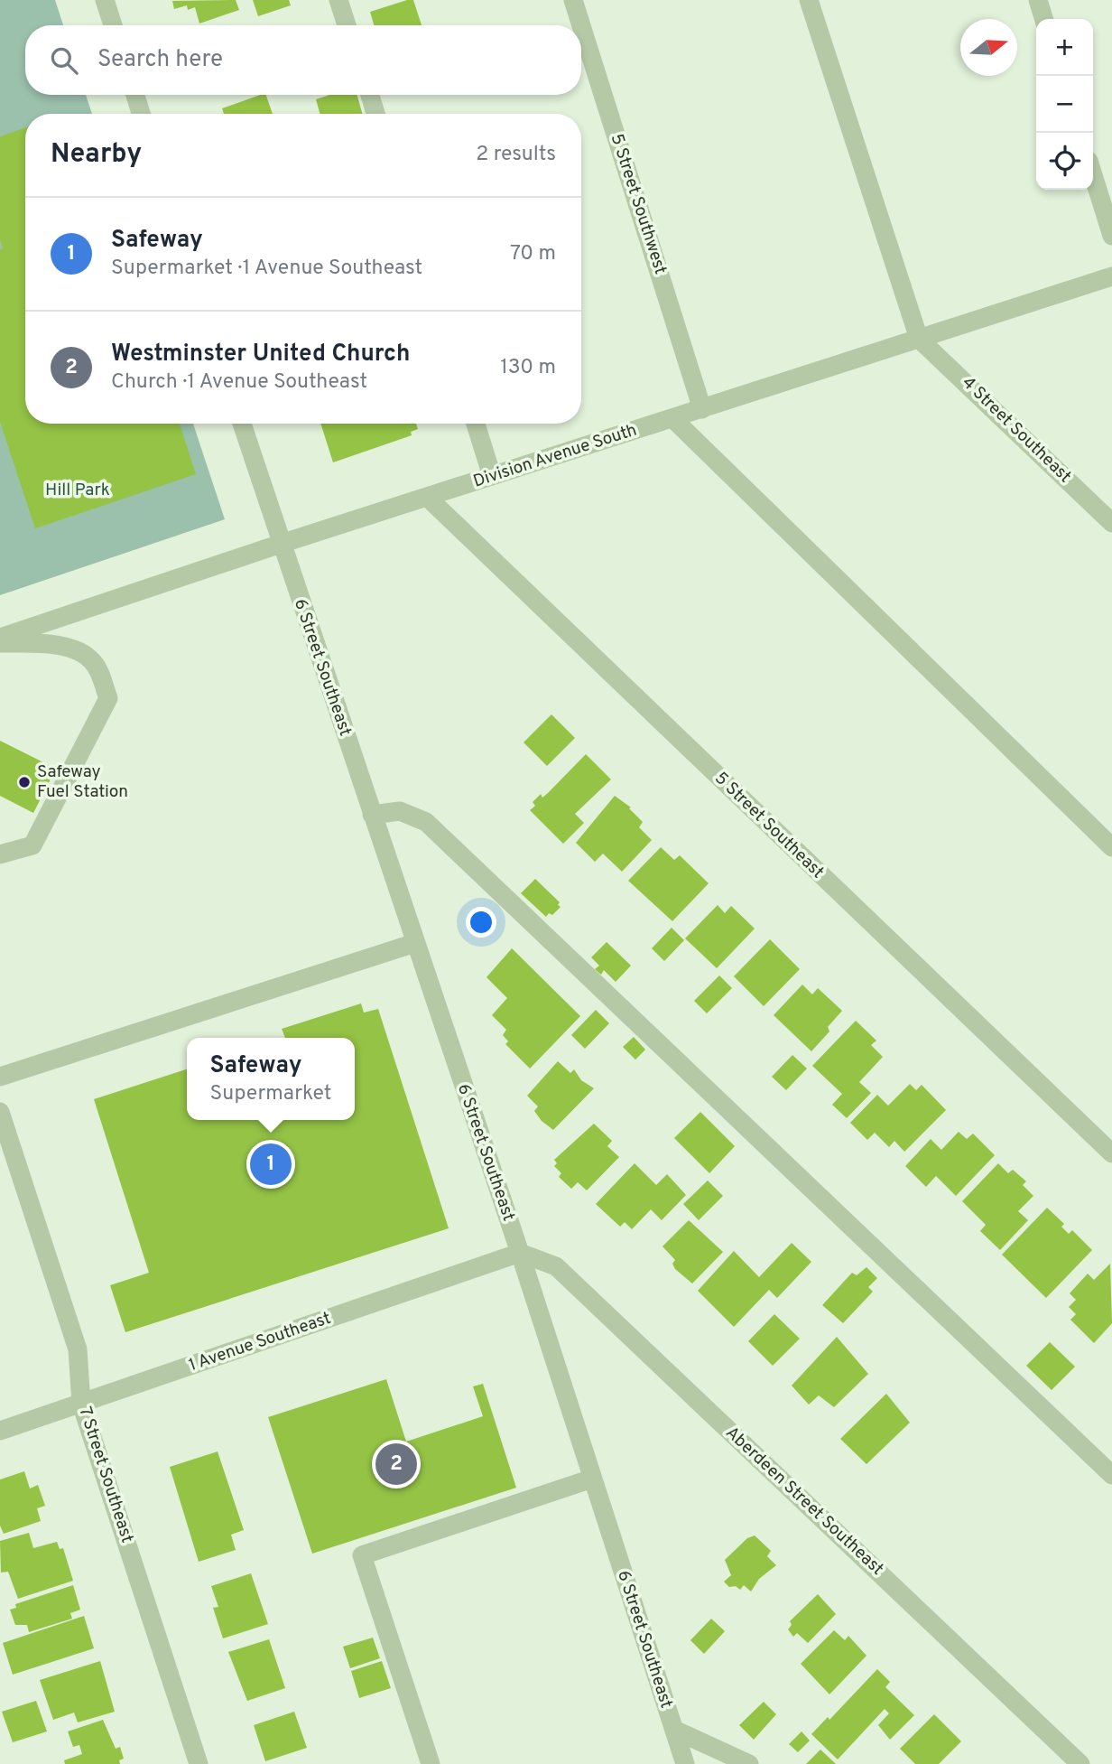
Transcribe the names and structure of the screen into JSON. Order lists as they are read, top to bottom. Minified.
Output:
{"streets":{"street":["5 Street Southwest","4 Street Southeast","Division Avenue South","6 Street Southeast","5 Street Southeast","1 Avenue Southeast","7 Street Southeast","Aberdeen Street Southeast"]},"crossings":[["5 Street Southwest","Division Avenue South"],["4 Street Southeast","Division Avenue South"],["Division Avenue South","6 Street Southeast"],["Division Avenue South","5 Street Southeast"],["6 Street Southeast","1 Avenue Southeast"],["6 Street Southeast","Aberdeen Street Southeast"],["1 Avenue Southeast","7 Street Southeast"],["1 Avenue Southeast","Aberdeen Street Southeast"]],"parks":["Hill Park"],"places":["Safeway Fuel Station"],"north":"right","page":{"map_buttons":["+","−"],"search":"Search here","heading":["Nearby","2 results"],"list":[{"mark":"1","name":"Safeway","note":"Supermarket · 1 Avenue Southeast","value":"70 m"},{"mark":"2","name":"Westminster United Church","note":"Church · 1 Avenue Southeast","value":"130 m"}],"popup":["Safeway","Supermarket"],"pins":["1","2"]}}
